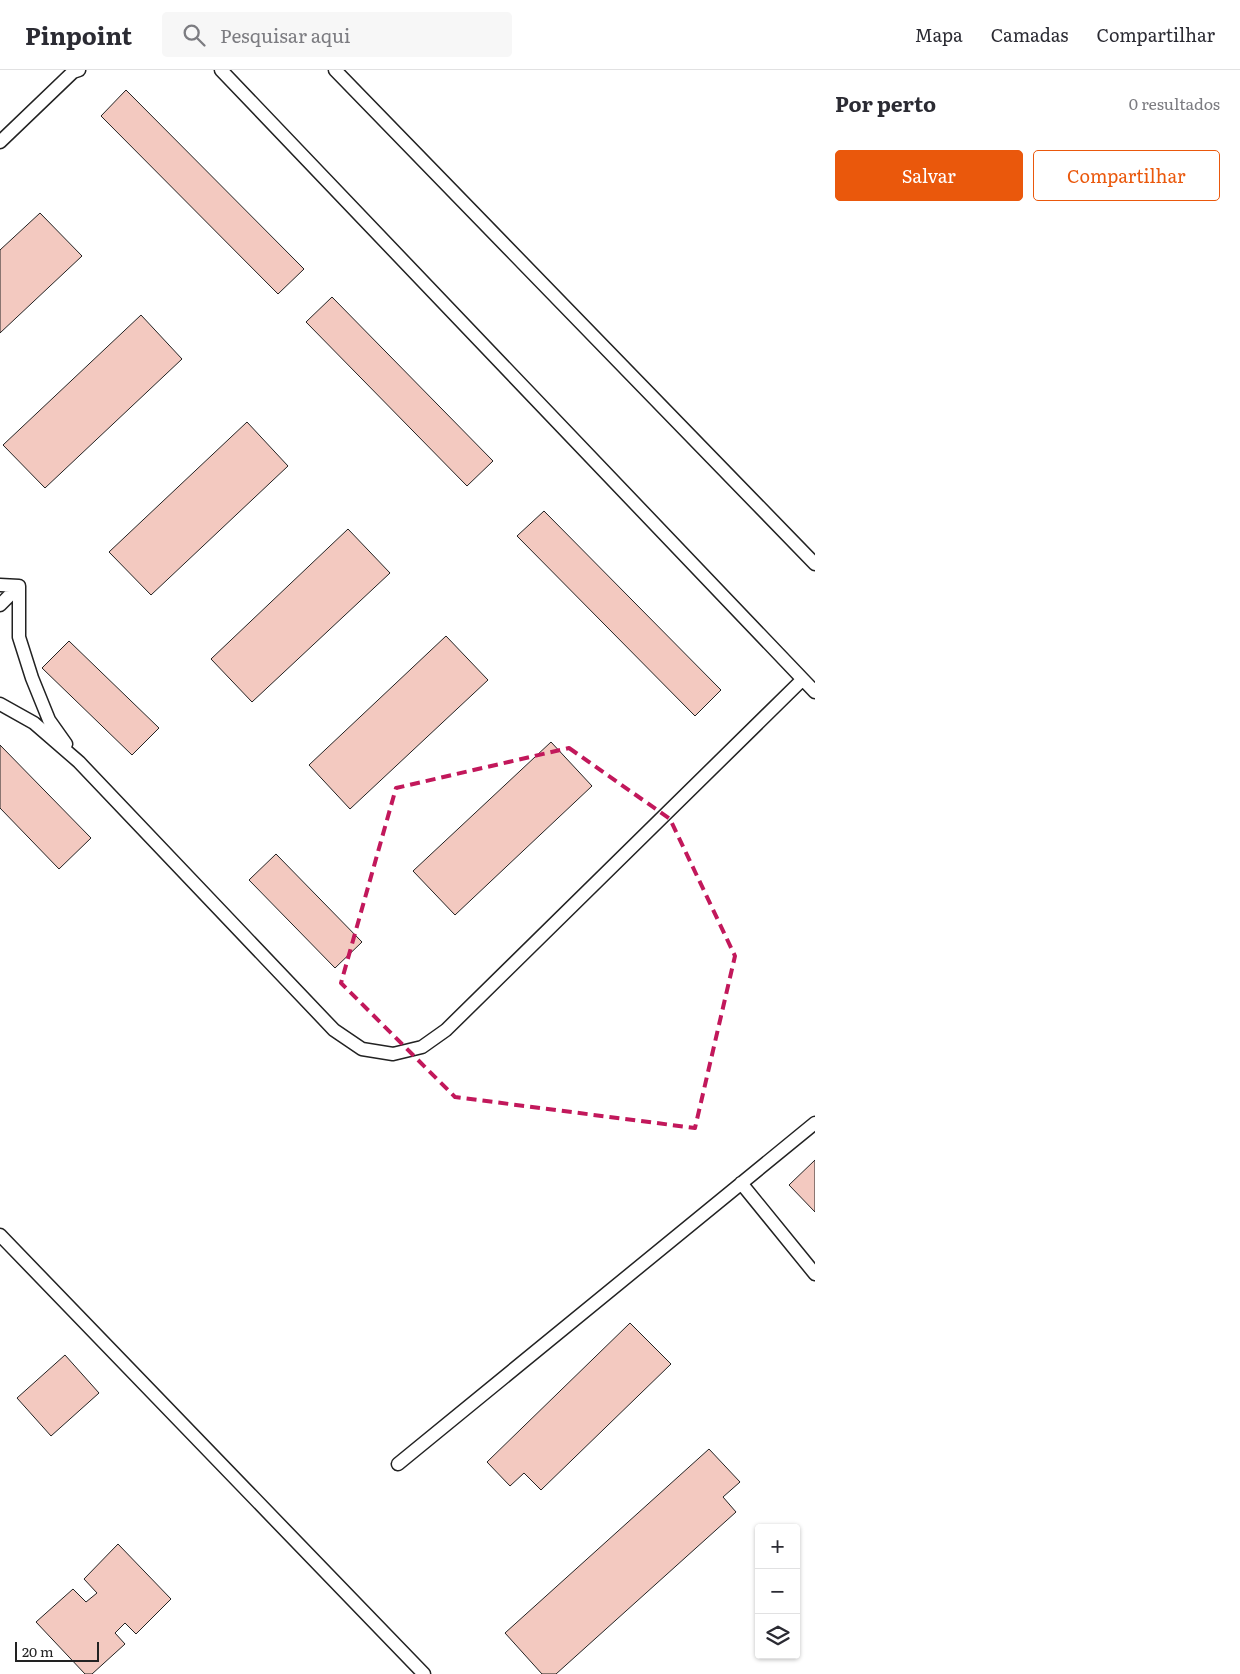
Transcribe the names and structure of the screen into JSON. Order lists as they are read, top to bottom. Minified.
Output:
{"scale_bar":"20 m","page":{"header":"Pinpoint","search":"Pesquisar aqui","nav":["Mapa","Camadas","Compartilhar"],"heading":["Por perto","0 resultados"],"buttons":["Salvar","Compartilhar"],"map_buttons":["+","−"],"scale":"20 m"}}
